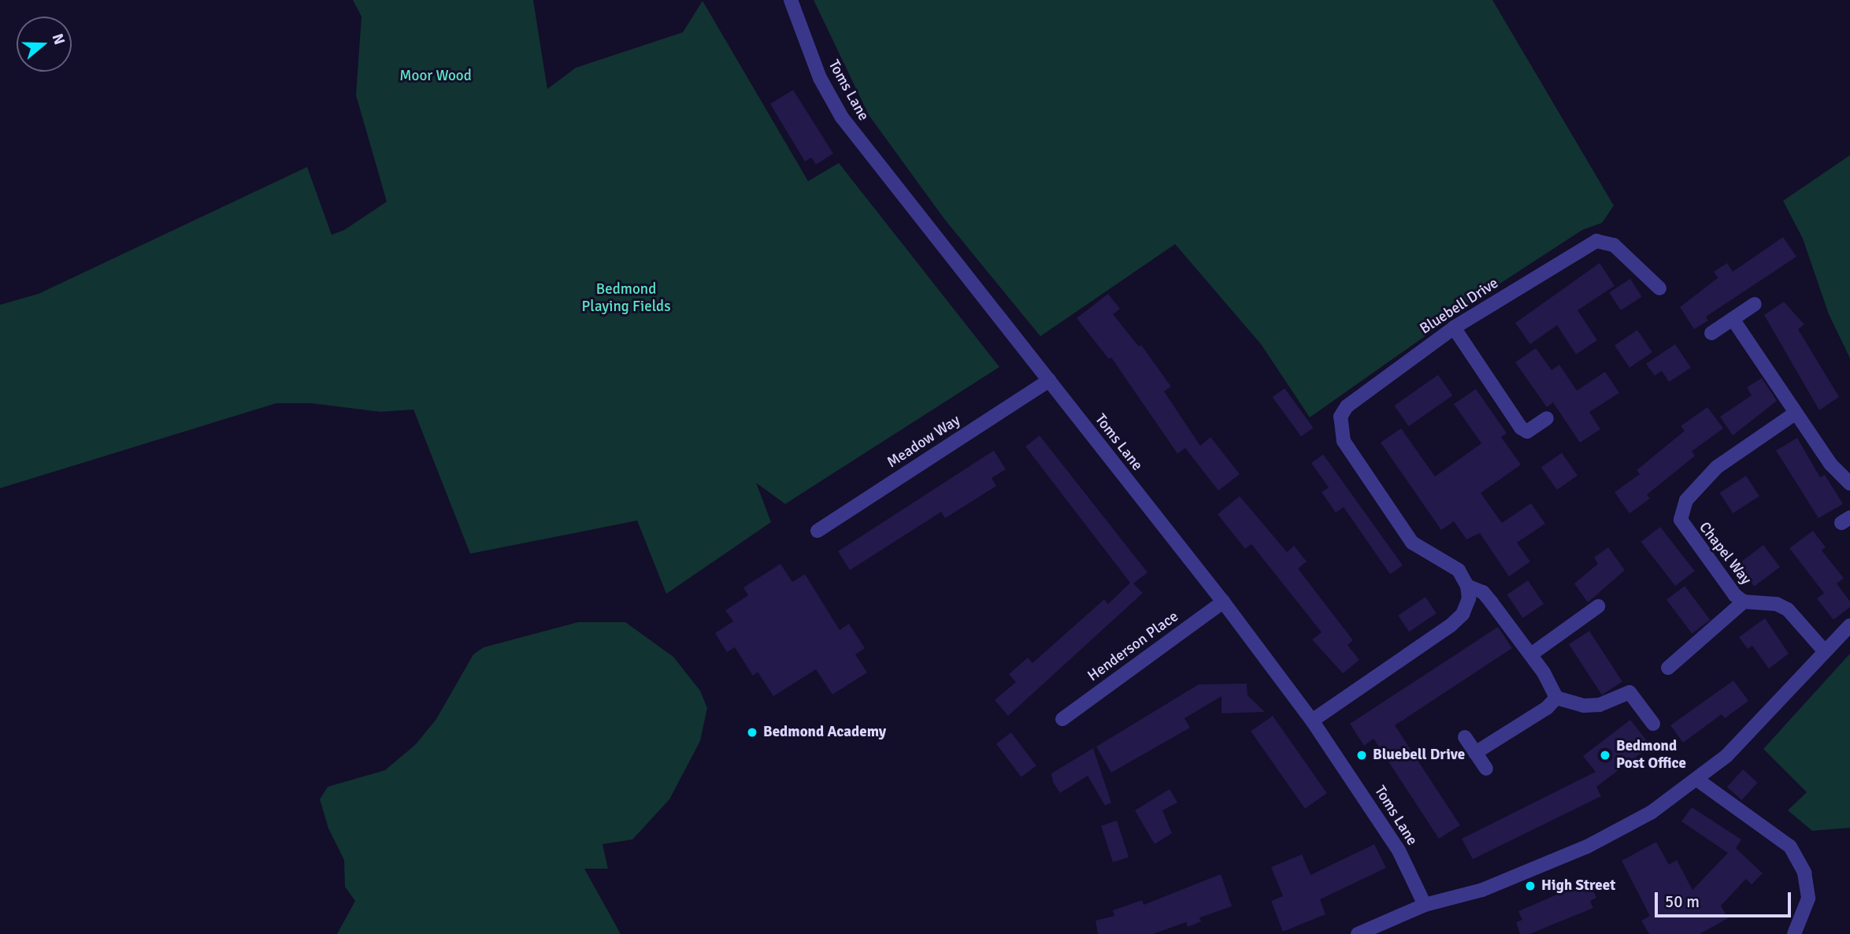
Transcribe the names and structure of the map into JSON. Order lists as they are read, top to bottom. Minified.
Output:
{"streets":{"street":["Toms Lane","Bluebell Drive","Meadow Way","Chapel Way","Henderson Place"]},"crossings":[["Toms Lane","Meadow Way"],["Toms Lane","Henderson Place"]],"parks":["Moor Wood","Bedmond Playing Fields"],"places":["Bedmond Academy","Bluebell Drive","Bedmond Post Office","High Street"],"scale_bar":"50 m","north":"right"}
